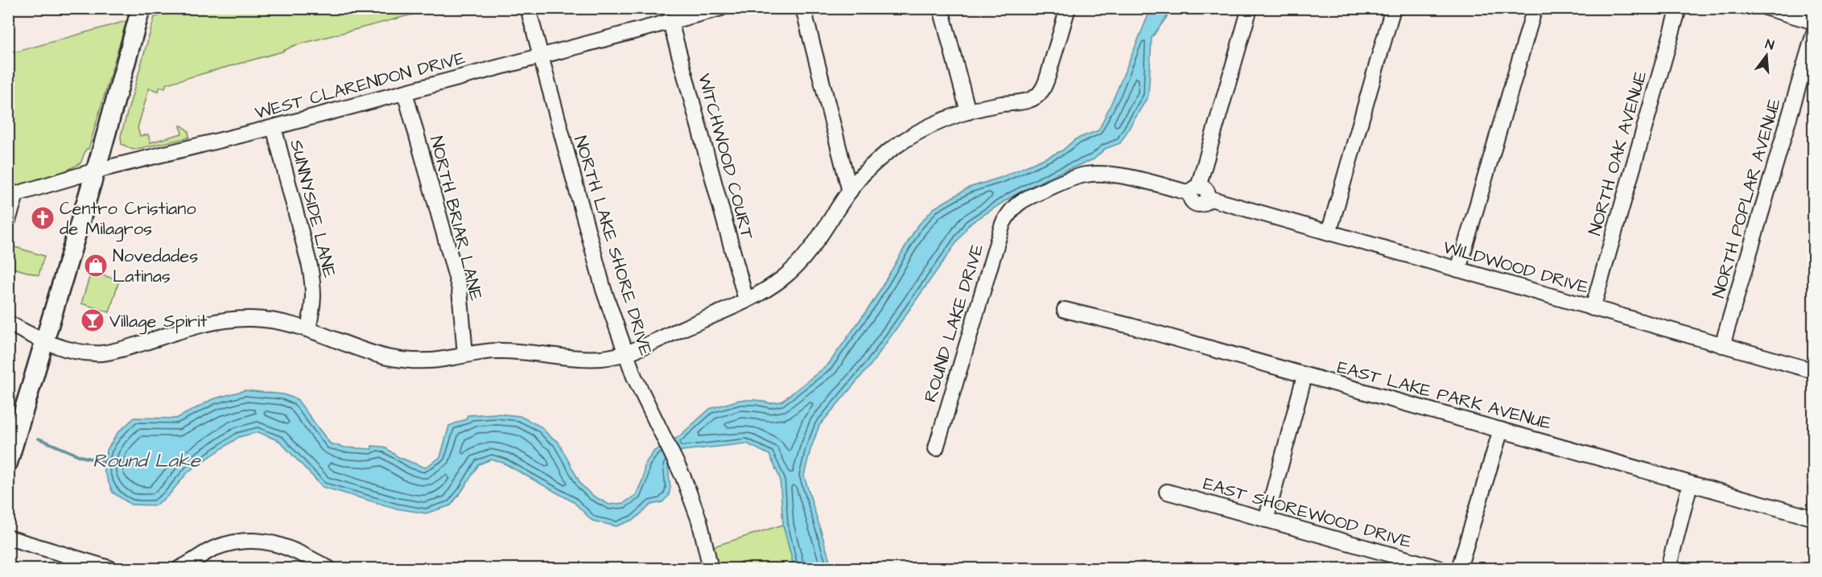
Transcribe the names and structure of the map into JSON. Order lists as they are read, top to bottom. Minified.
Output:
{"streets":{"street":["WEST CLARENDON DRIVE","NORTH OAK AVENUE","WITCHWOOD COURT","NORTH POPLAR AVENUE","SUNNYSIDE LANE","NORTH BRIAR LANE","NORTH LAKE SHORE DRIVE","WILDWOOD DRIVE","ROUND LAKE DRIVE","EAST LAKE PARK AVENUE","EAST SHOREWOOD DRIVE"]},"crossings":[["WEST CLARENDON DRIVE","WITCHWOOD COURT"],["WEST CLARENDON DRIVE","SUNNYSIDE LANE"],["WEST CLARENDON DRIVE","NORTH BRIAR LANE"],["WEST CLARENDON DRIVE","NORTH LAKE SHORE DRIVE"],["NORTH OAK AVENUE","WILDWOOD DRIVE"],["NORTH POPLAR AVENUE","WILDWOOD DRIVE"],["WILDWOOD DRIVE","ROUND LAKE DRIVE"]],"water":["Round Lake"],"places":{"church":["Centro Cristiano de Milagros"],"shop":["Novedades Latinas"],"bar":["Village Spirit"]},"north":"top"}
